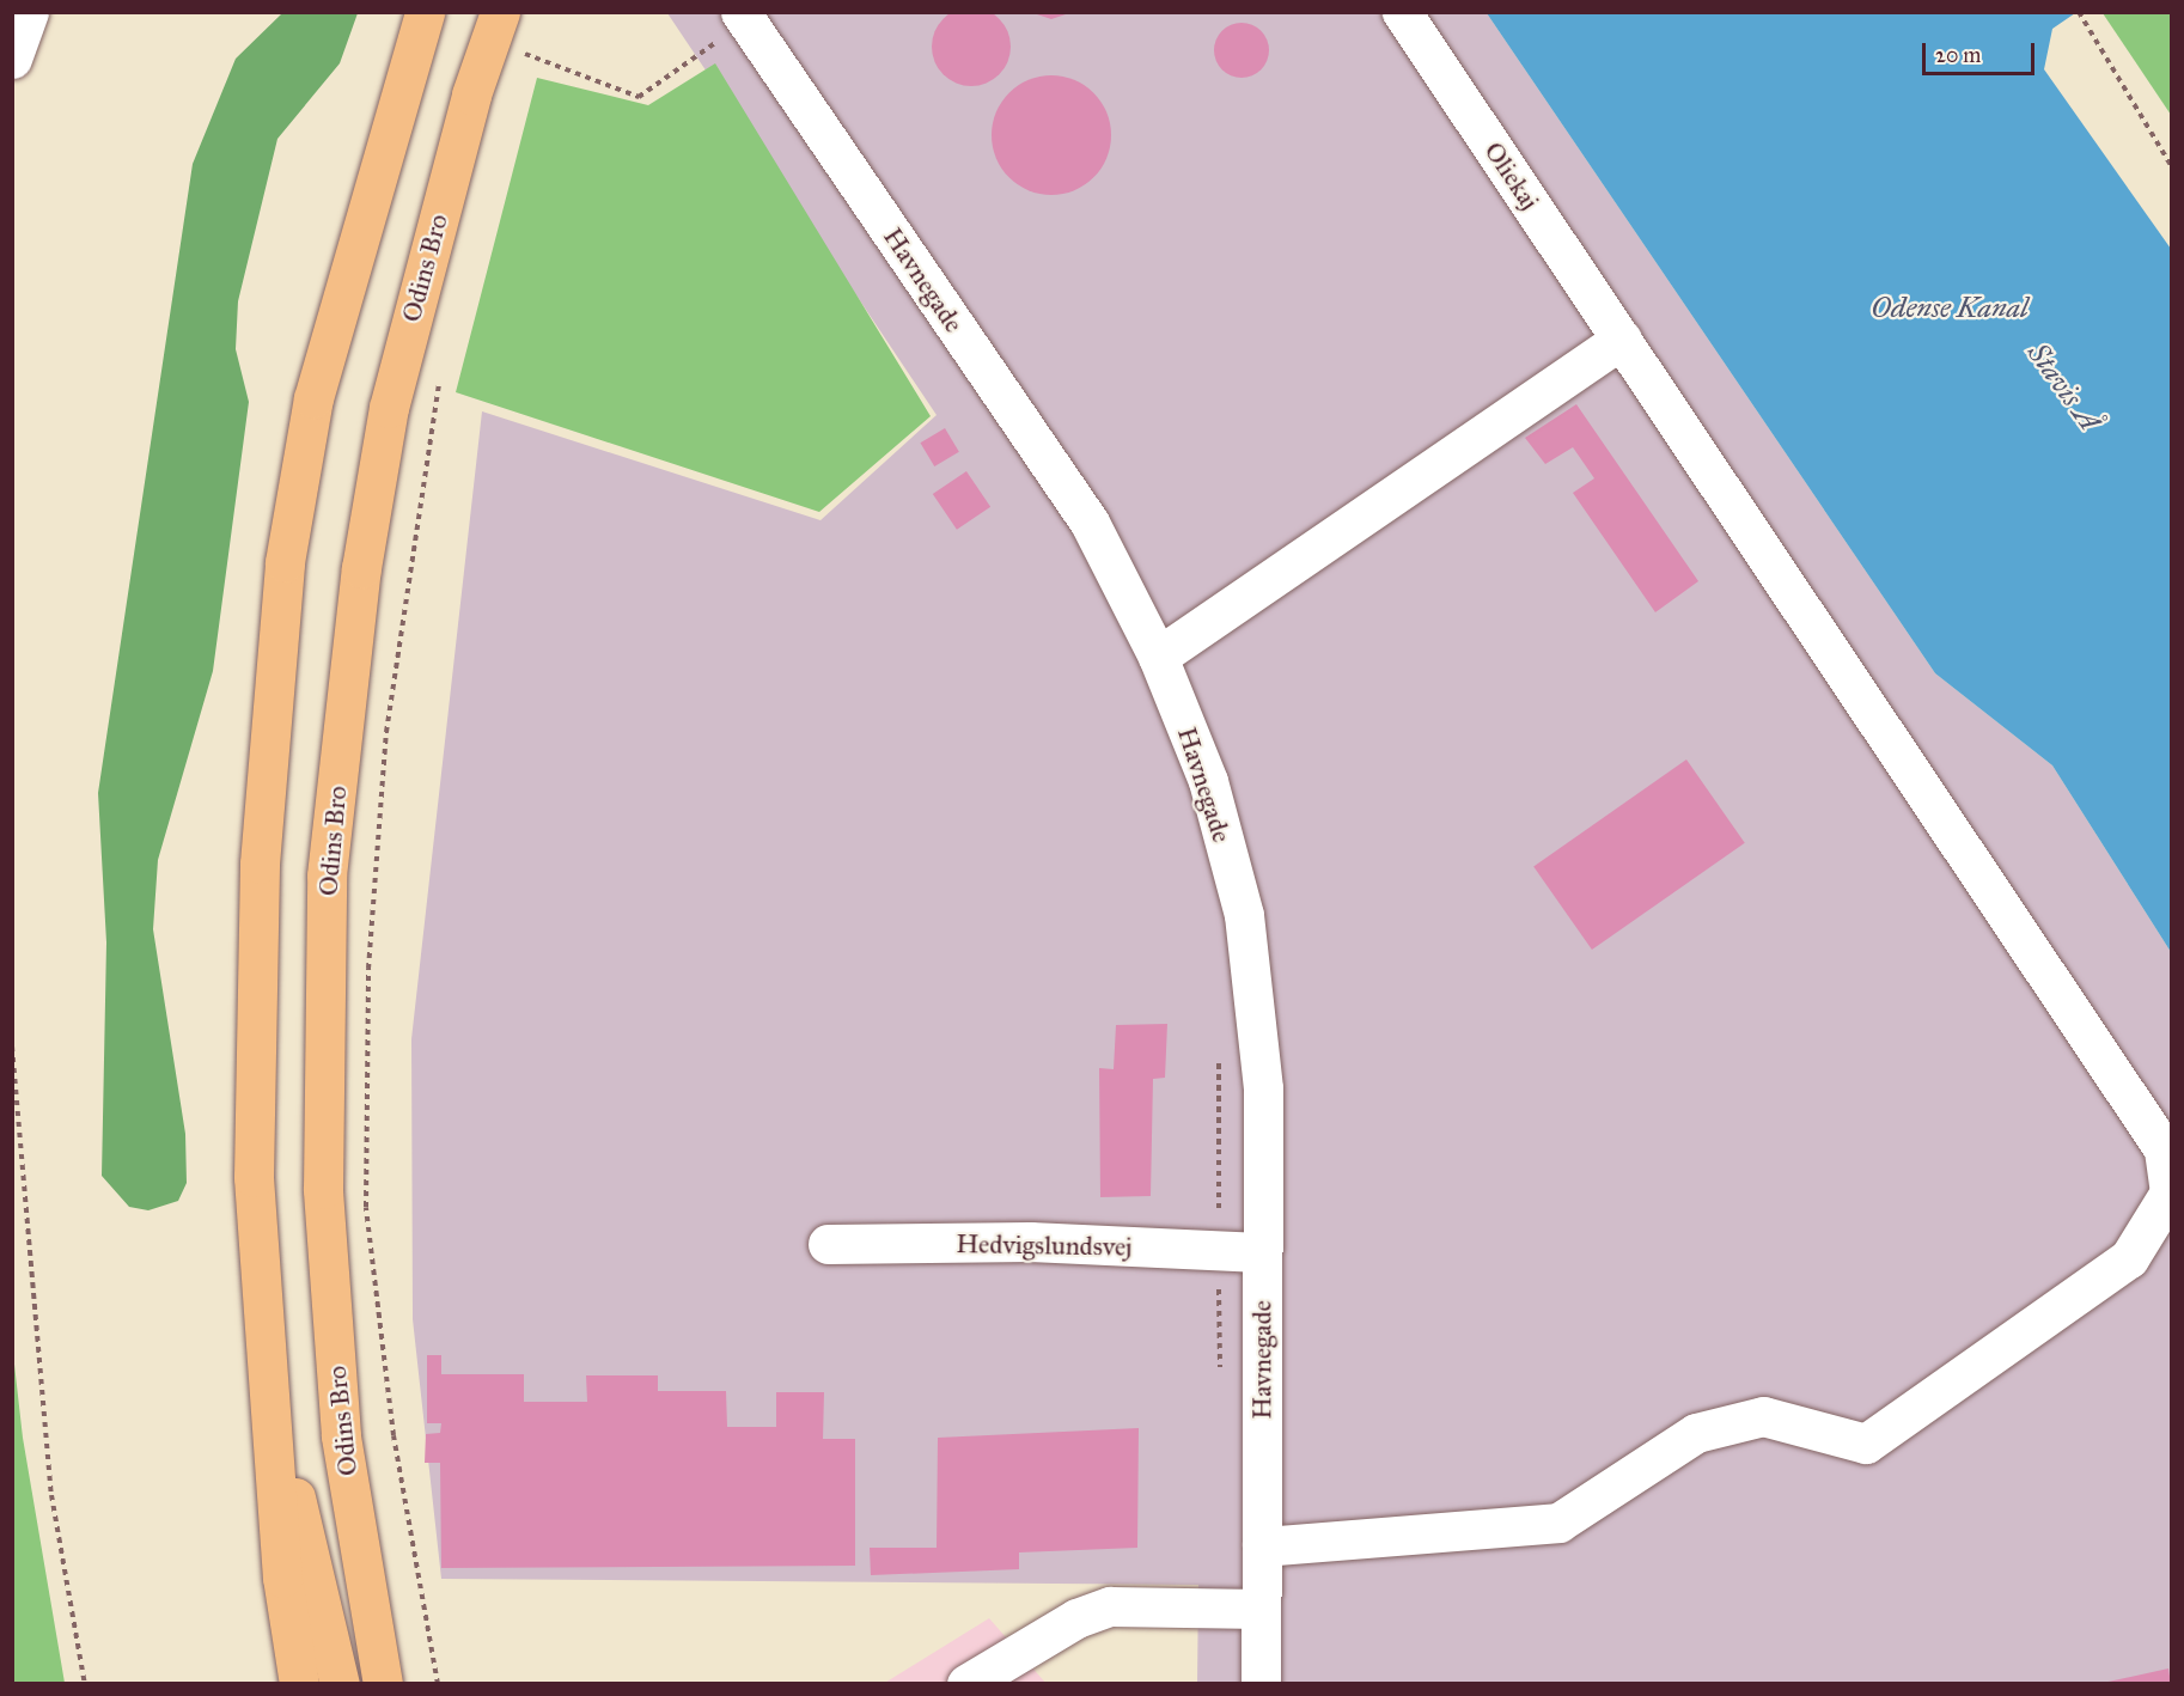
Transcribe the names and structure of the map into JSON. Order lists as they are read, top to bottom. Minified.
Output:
{"streets":{"main road":["Odins Bro"],"street":["Oliekaj","Havnegade","Hedvigslundsvej"]},"crossings":[["Oliekaj","Havnegade"],["Havnegade","Hedvigslundsvej"]],"water":["Odense Kanal","Stavis Å"],"scale_bar":"20 m"}
